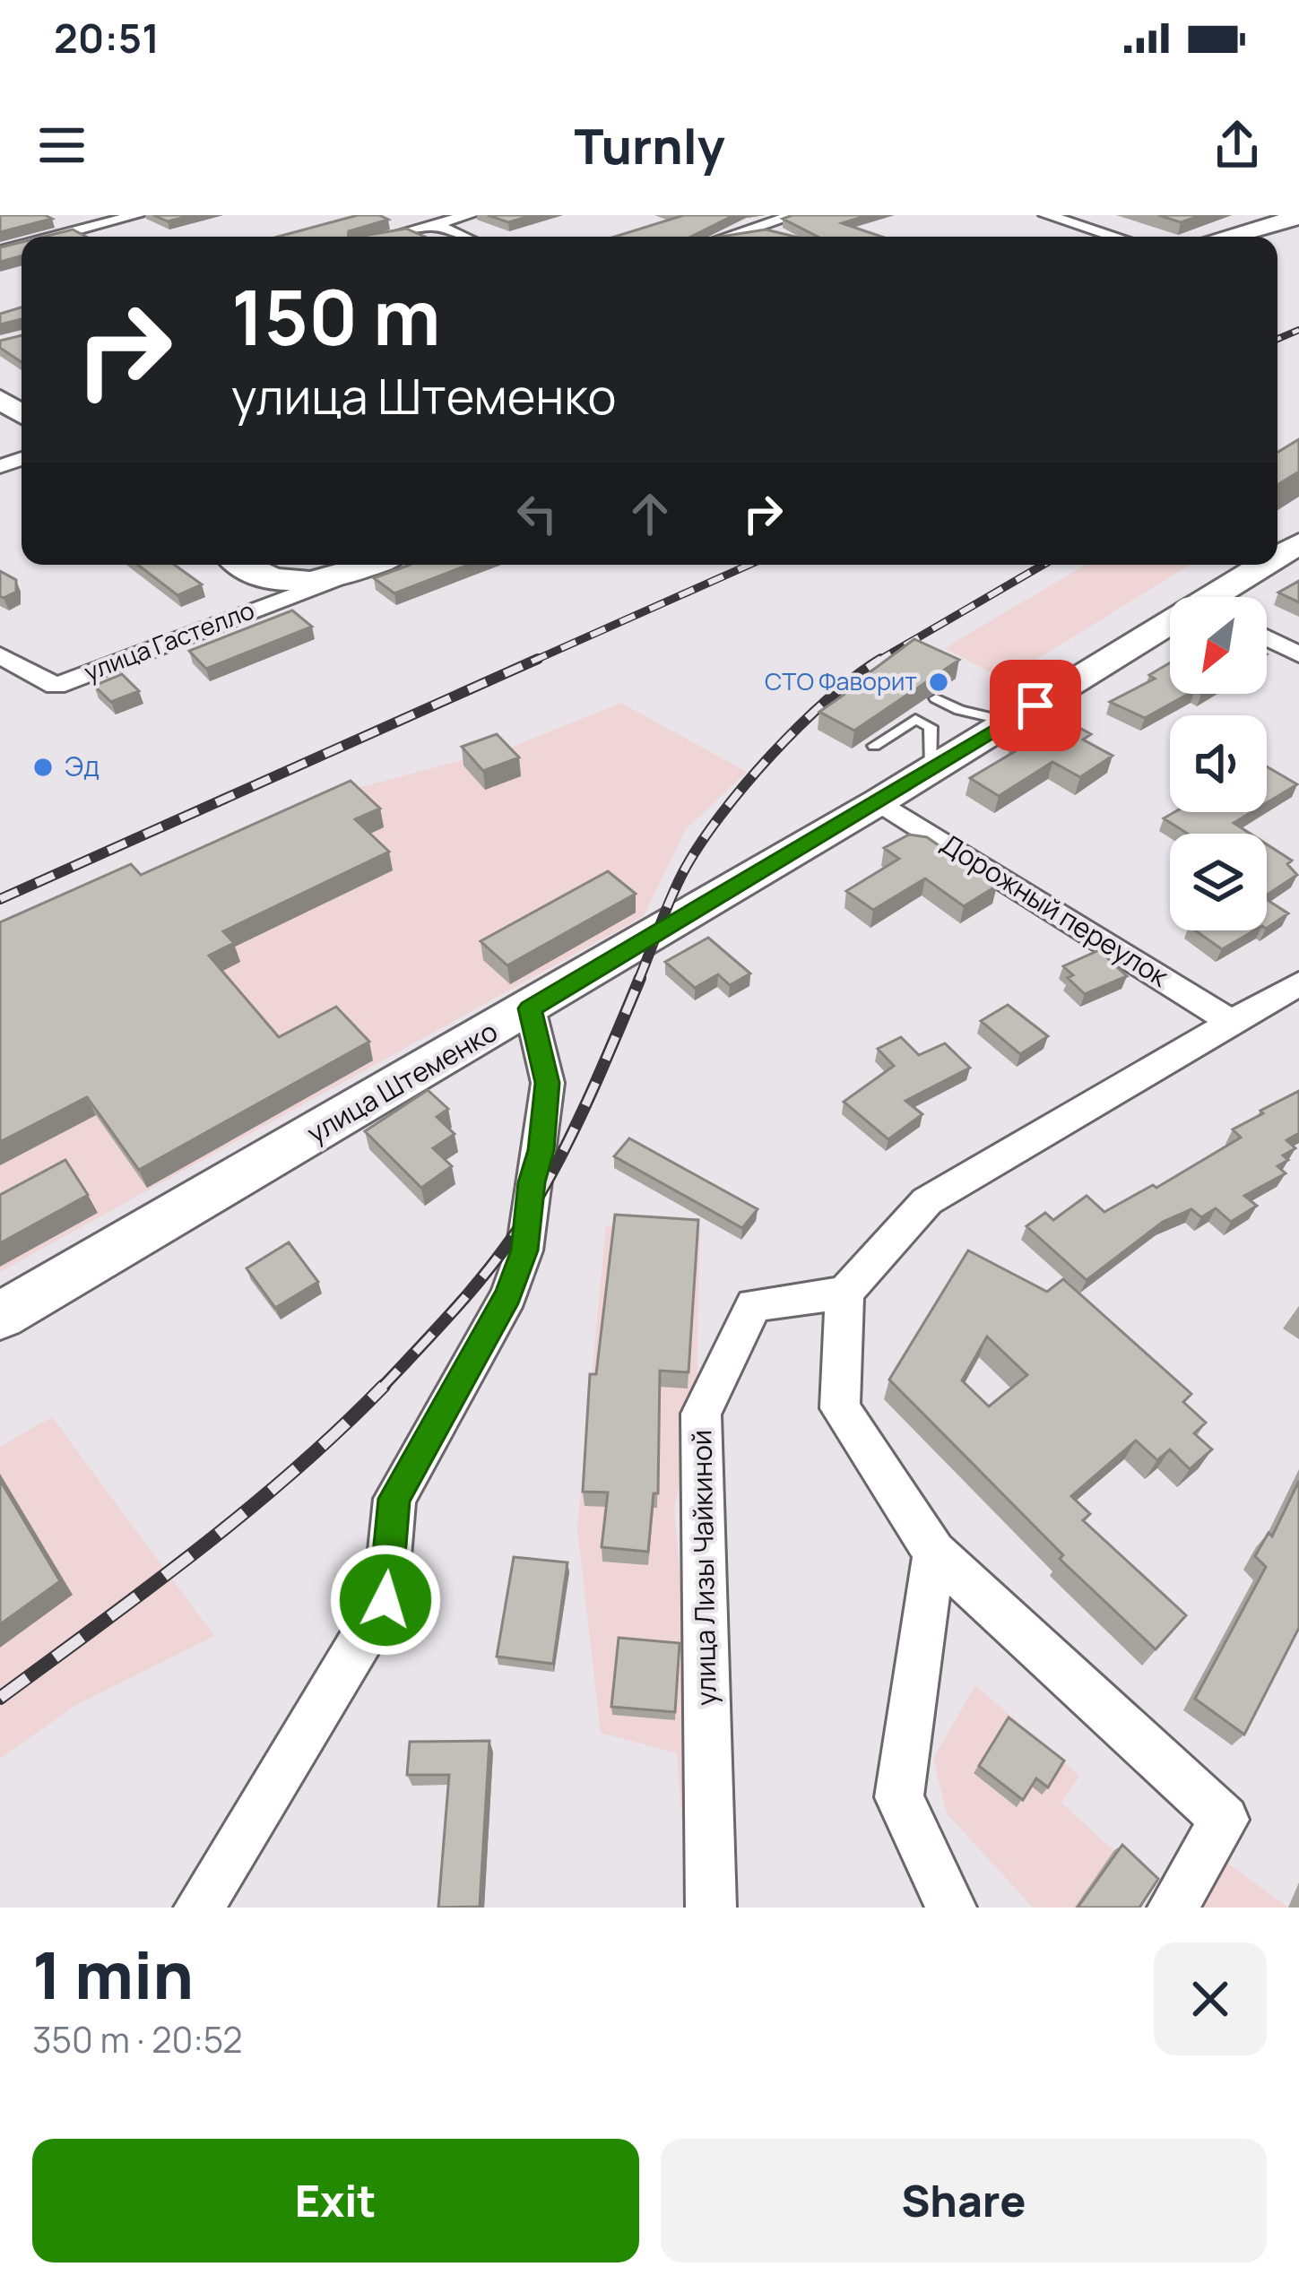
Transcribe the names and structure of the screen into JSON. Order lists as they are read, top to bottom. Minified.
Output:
{"streets":{"main road":["улица Штеменко"],"street":["улица Гастелло","Дорожный переулок","улица Лизы Чайкиной"]},"crossings":[["Дорожный переулок","улица Штеменко"]],"places":["СТО Фаворит","Эд"],"north":"bottom left","page":{"status":"20:51","header":"Turnly","turn":["150 m","улица Штеменко"],"heading":["1 min","350 m · 20:52"],"buttons":["Exit","Share"]}}
